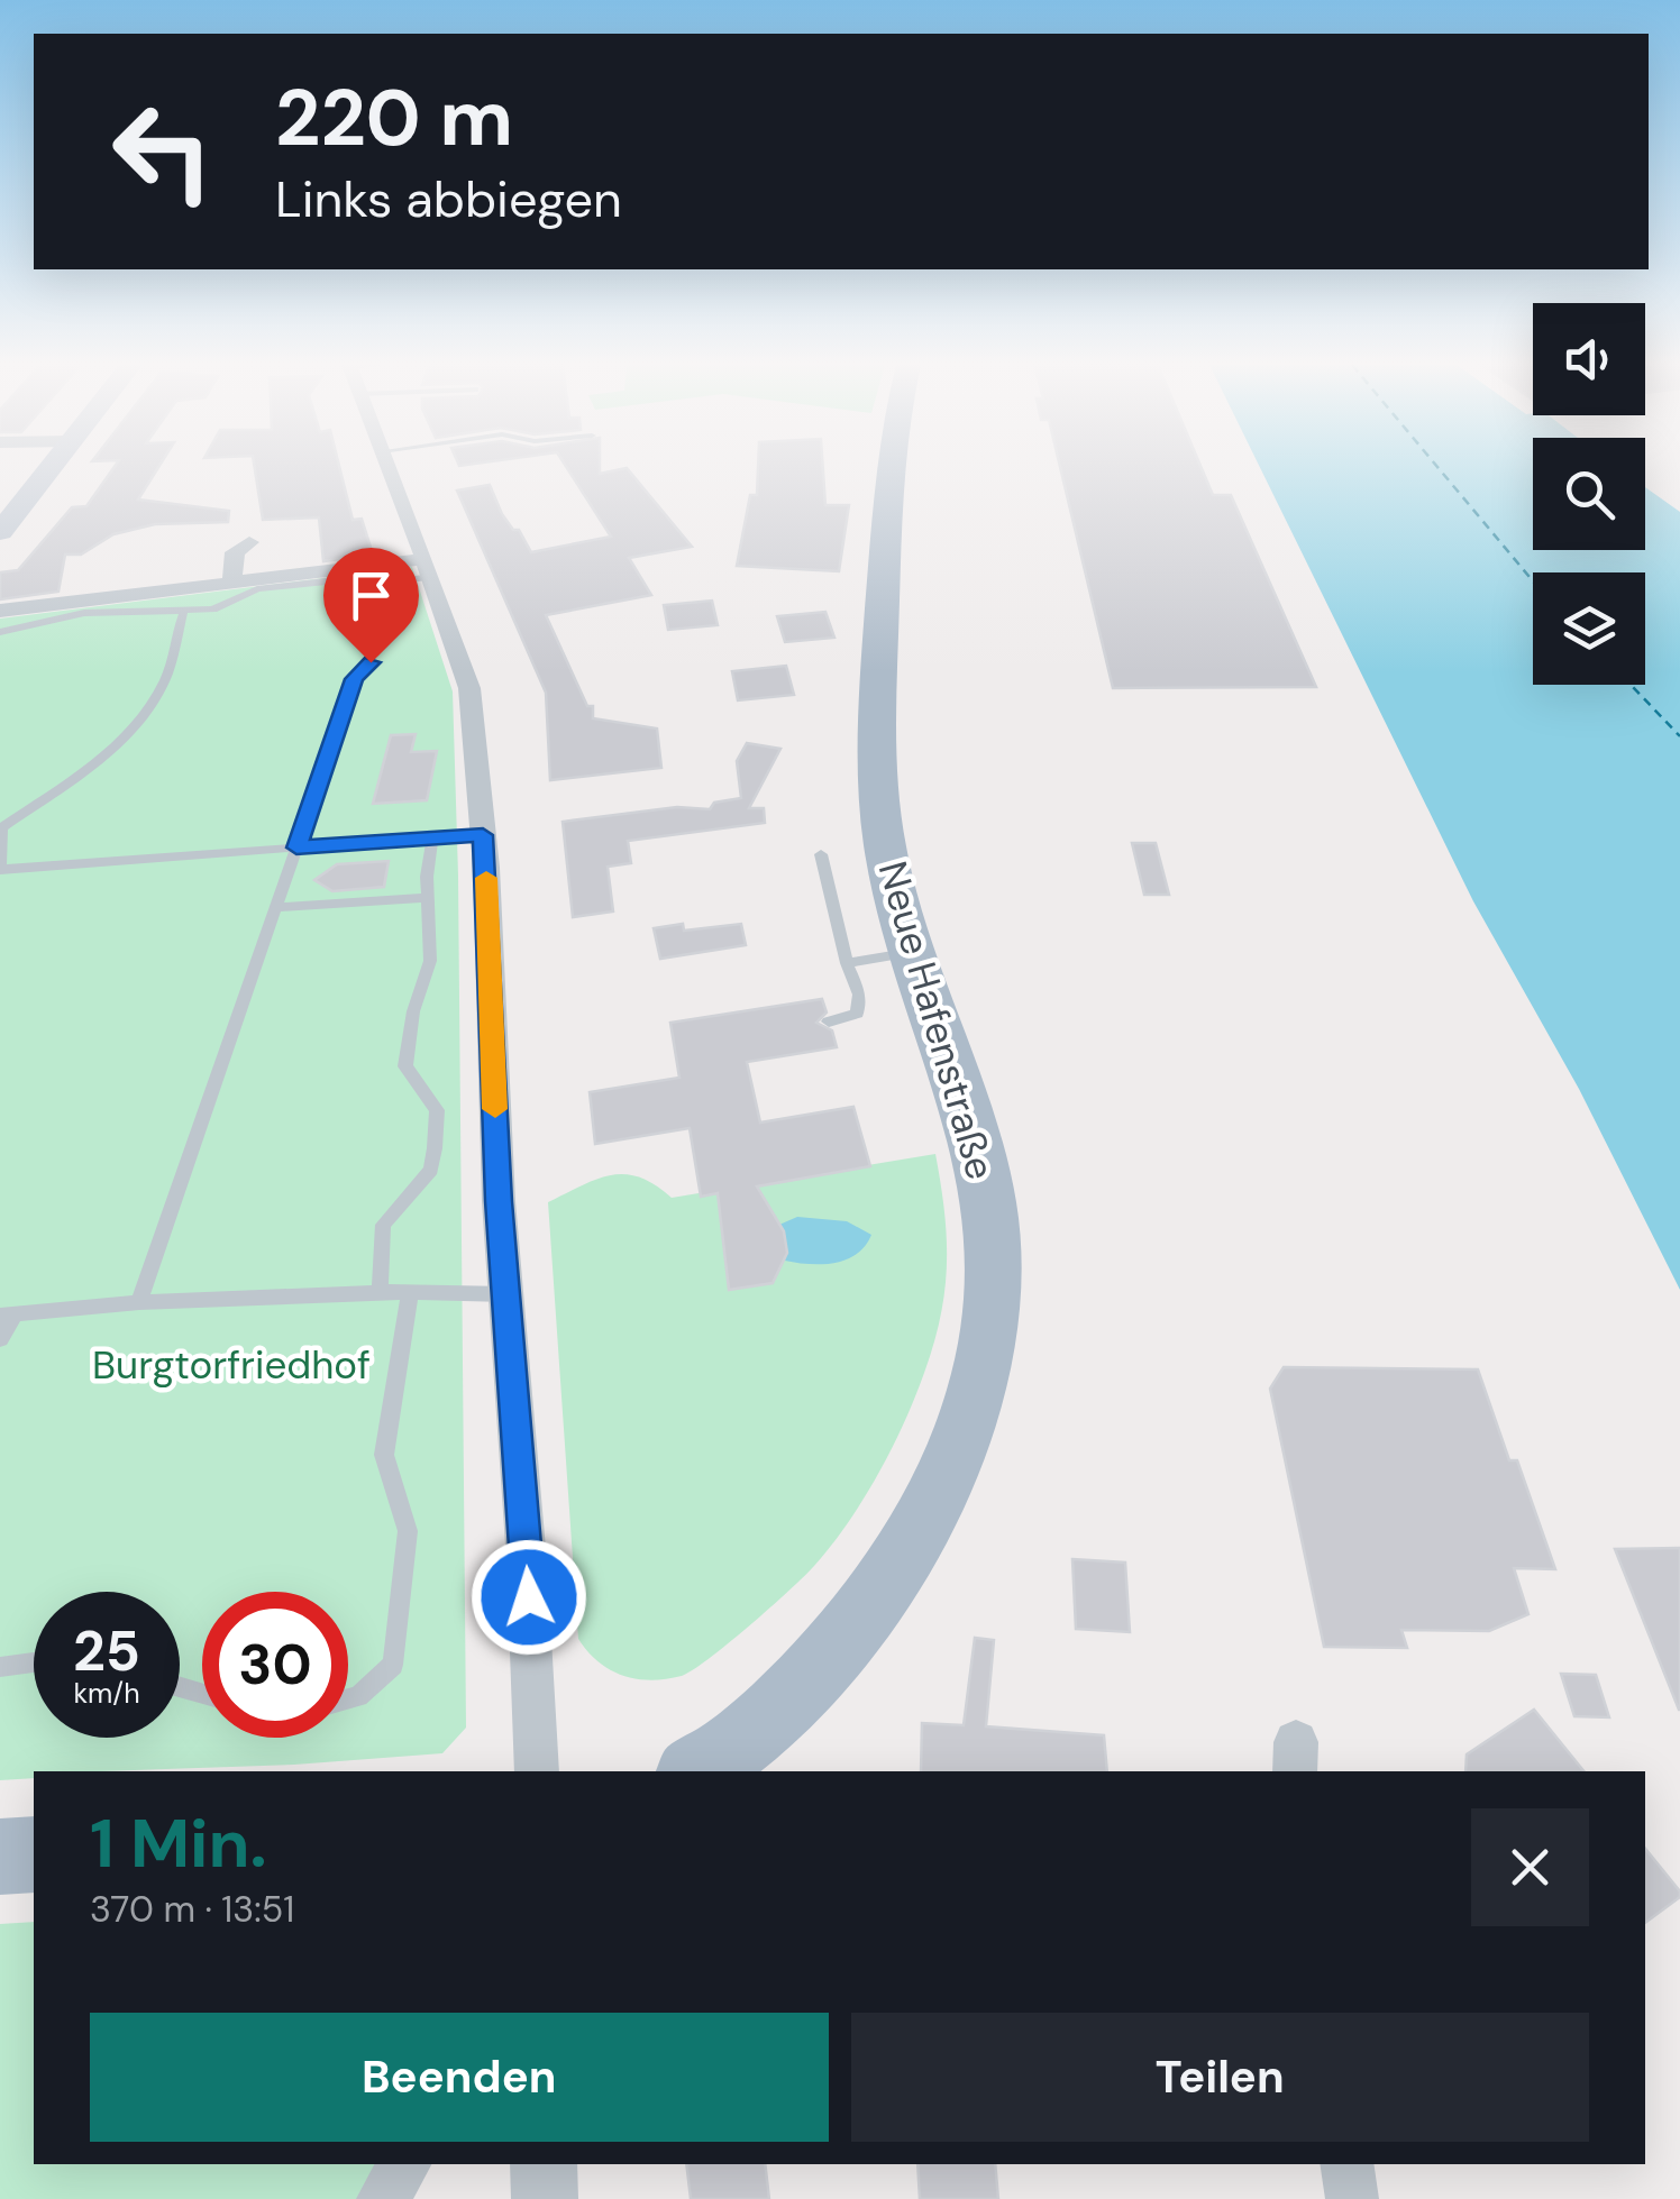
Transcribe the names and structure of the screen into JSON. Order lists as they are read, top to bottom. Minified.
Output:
{"streets":{"main road":["Neue Hafenstraße"]},"parks":["Burgtorfriedhof"],"page":{"turn":["220 m","Links abbiegen"],"speed":"25 km/h","limit":"30","heading":["1 Min.","370 m · 13:51"],"buttons":["Beenden","Teilen"]}}
